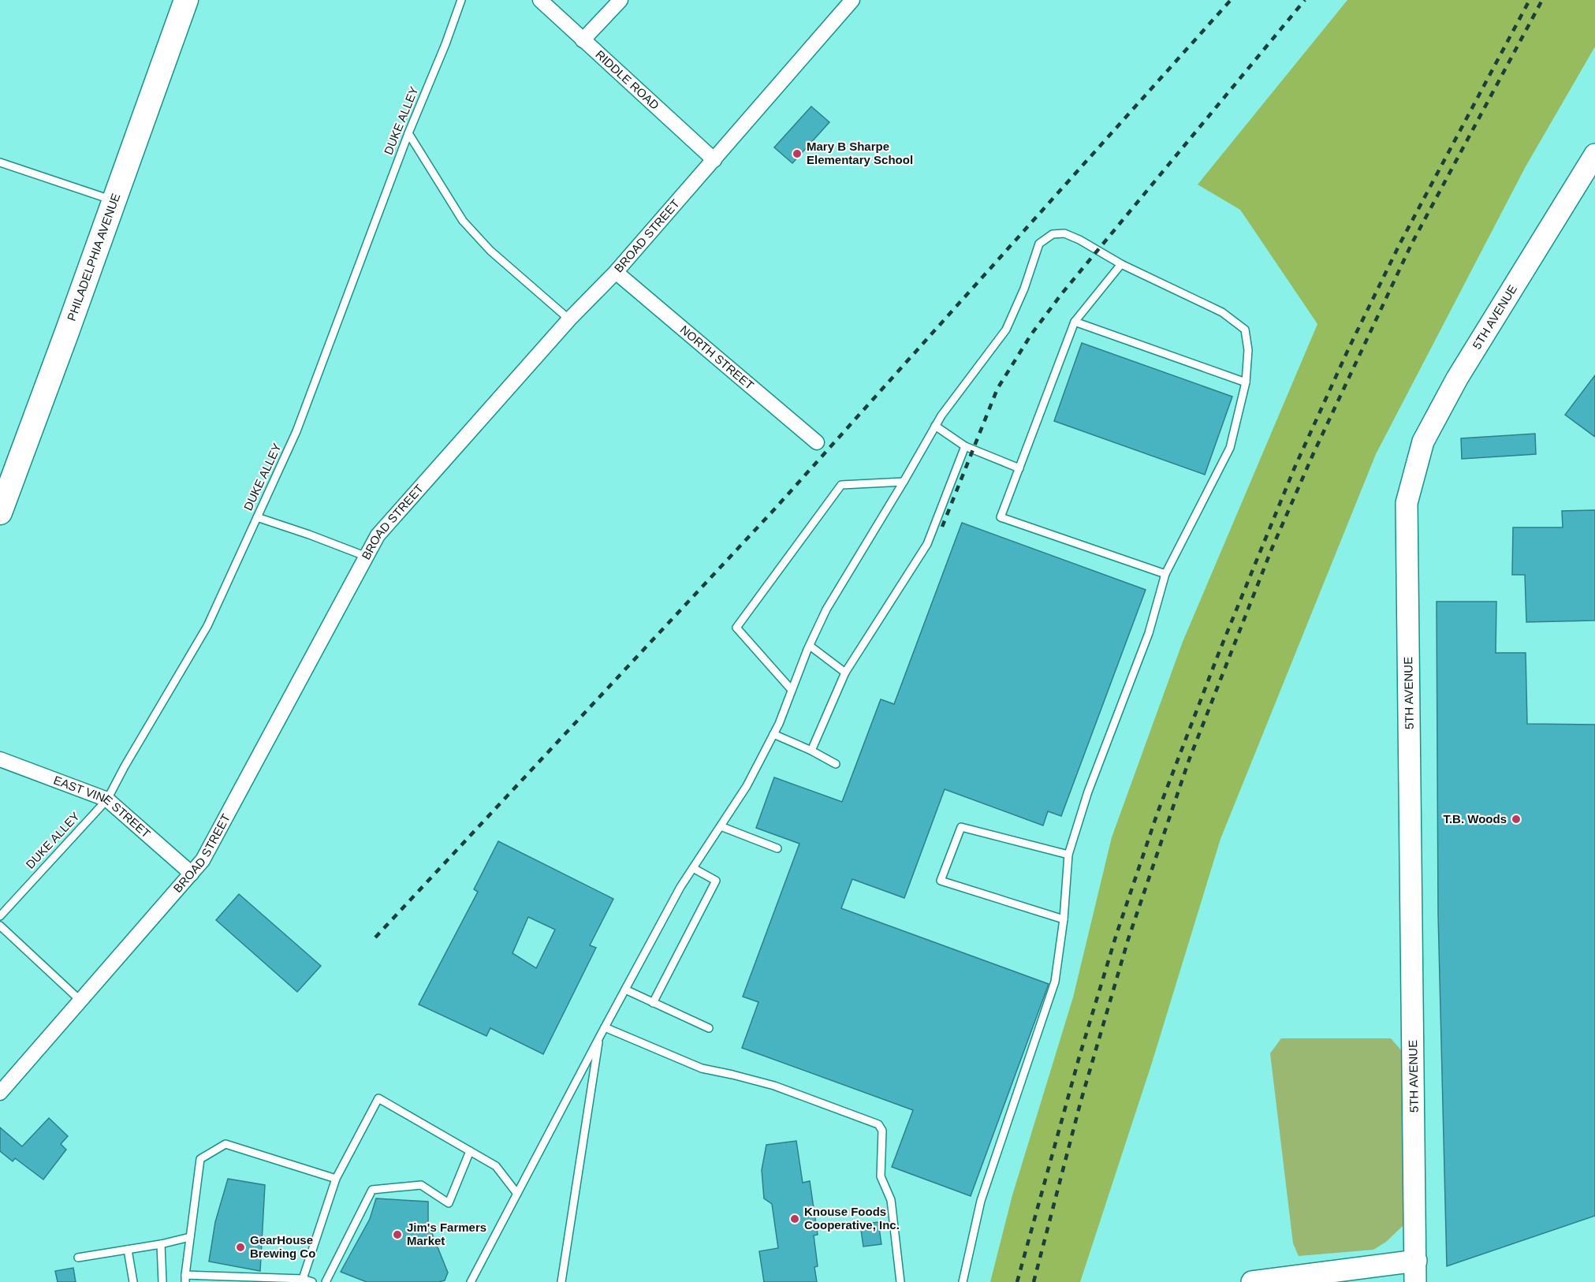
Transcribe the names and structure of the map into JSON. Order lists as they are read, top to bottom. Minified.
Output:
{"streets":{"main road":["PHILADELPHIA AVENUE"],"street":["RIDDLE ROAD","BROAD STREET","5TH AVENUE","NORTH STREET","EAST VINE STREET"],"lane":["DUKE ALLEY"]},"crossings":[["RIDDLE ROAD","BROAD STREET"],["DUKE ALLEY","EAST VINE STREET"],["BROAD STREET","NORTH STREET"],["BROAD STREET","EAST VINE STREET"]],"places":["Mary B Sharpe Elementary School","T.B. Woods","Knouse Foods Cooperative, Inc.","Jim's Farmers Market","GearHouse Brewing Co"]}
